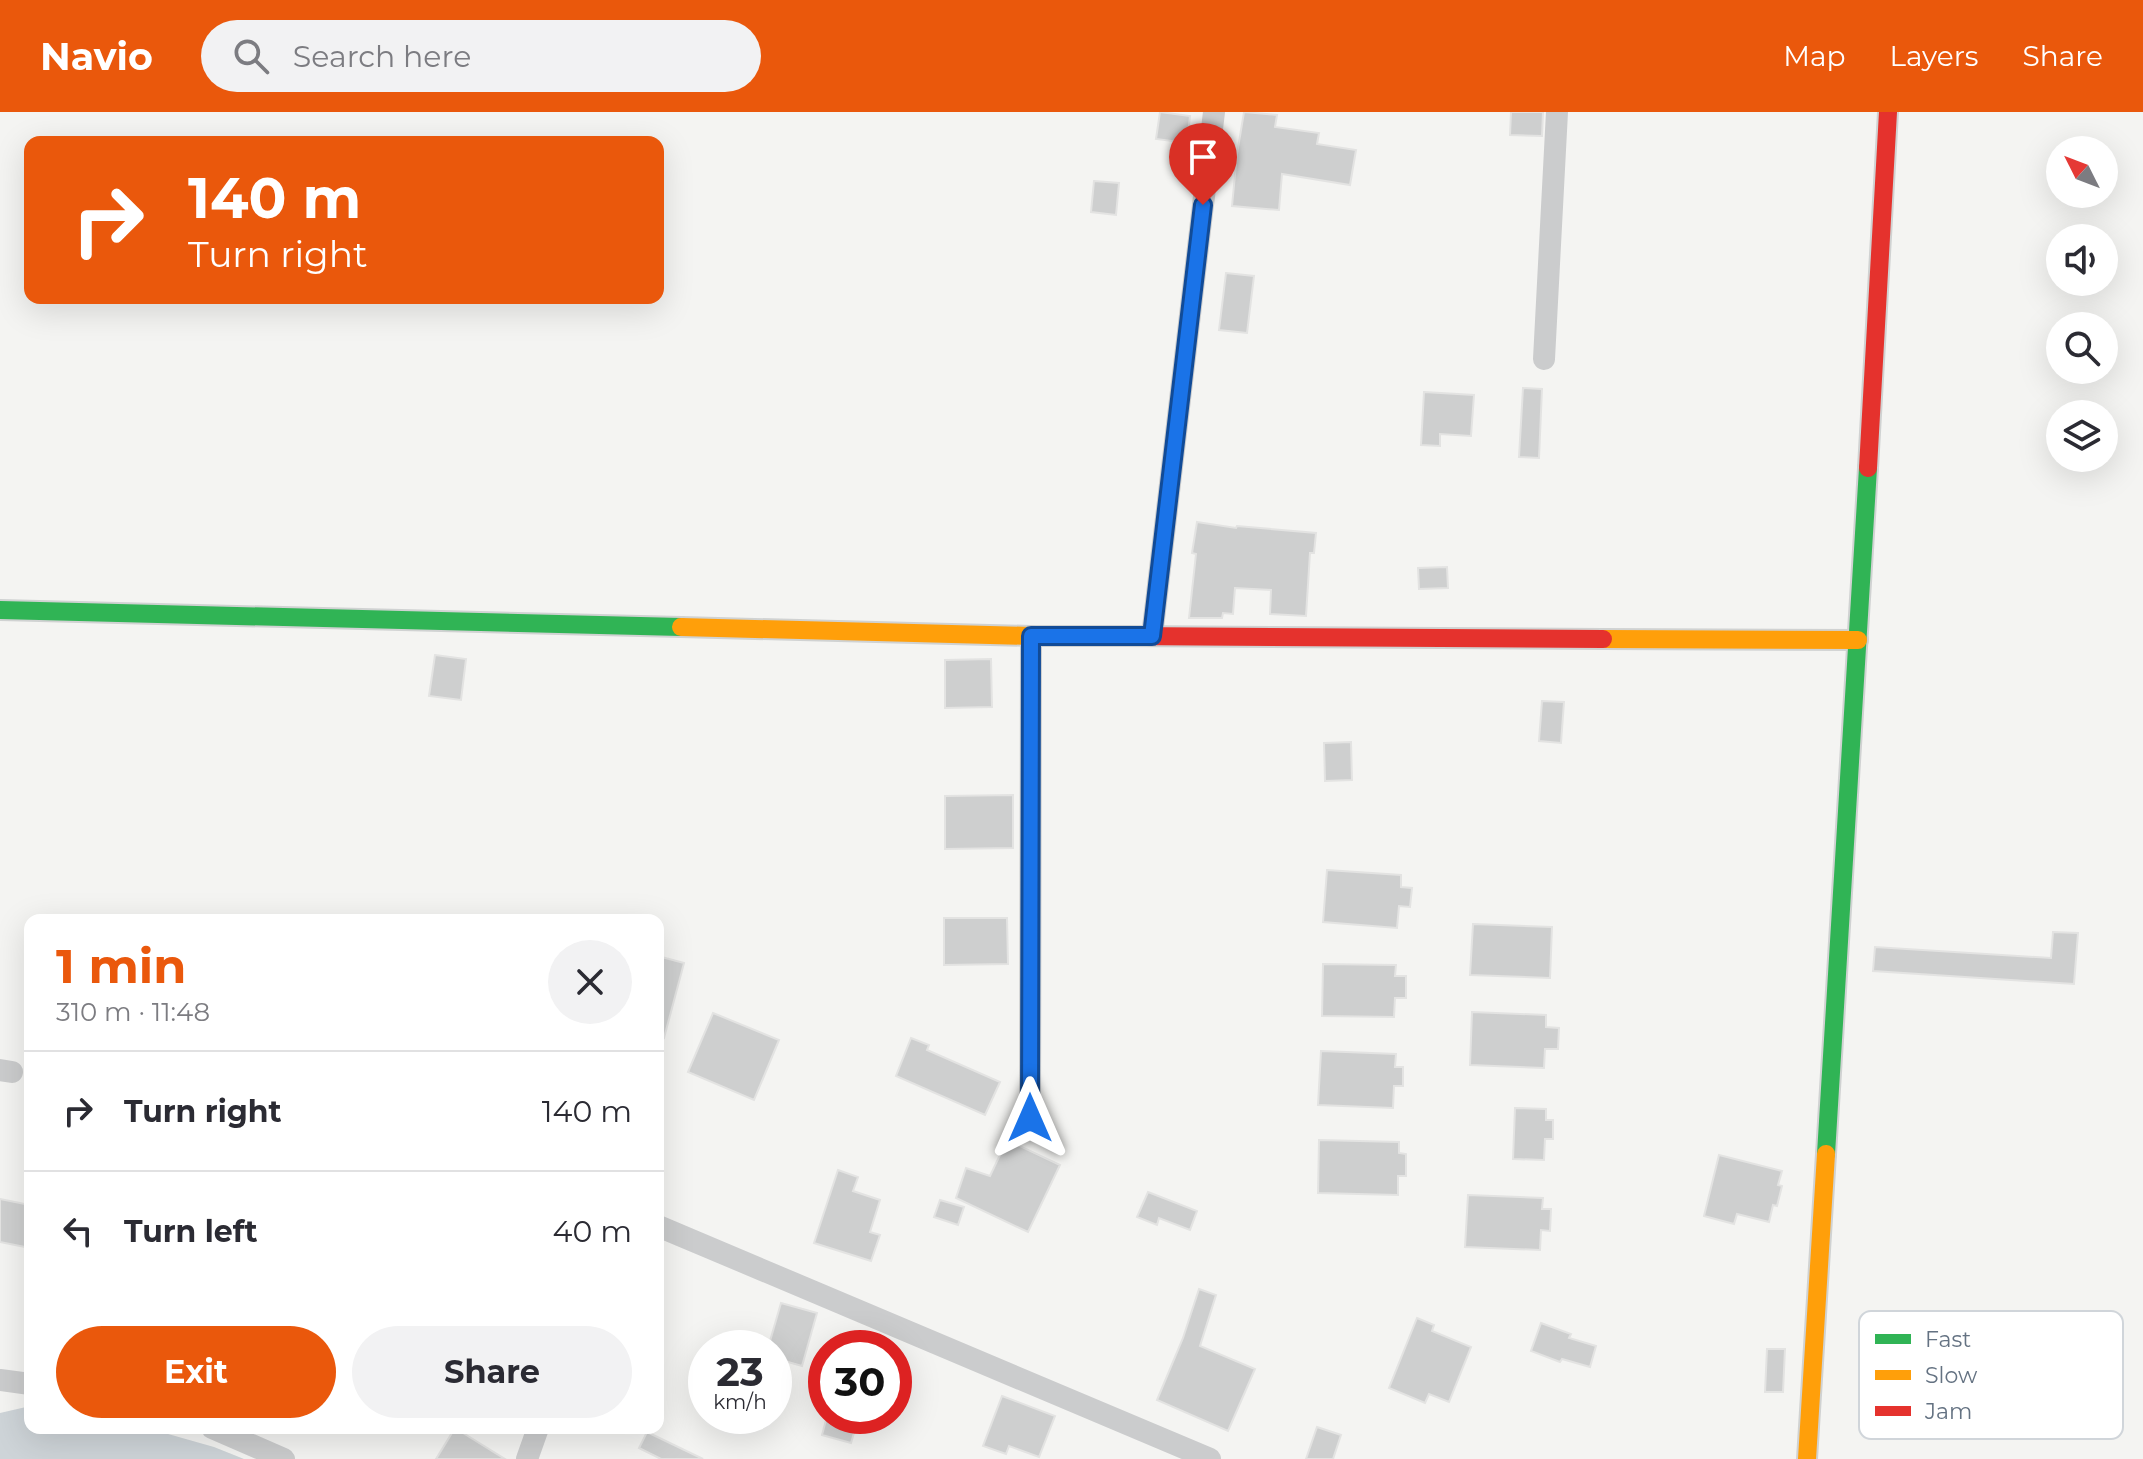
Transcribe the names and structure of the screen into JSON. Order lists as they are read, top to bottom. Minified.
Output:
{"legend":["Fast","Slow","Jam"],"north":"top left","page":{"header":"Navio","search":"Search here","nav":["Map","Layers","Share"],"turn":["140 m","Turn right"],"heading":["1 min","310 m · 11:48"],"list":[{"name":"Turn right","value":"140 m"},{"name":"Turn left","value":"40 m"}],"buttons":["Exit","Share"],"speed":"23 km/h","limit":"30"}}
